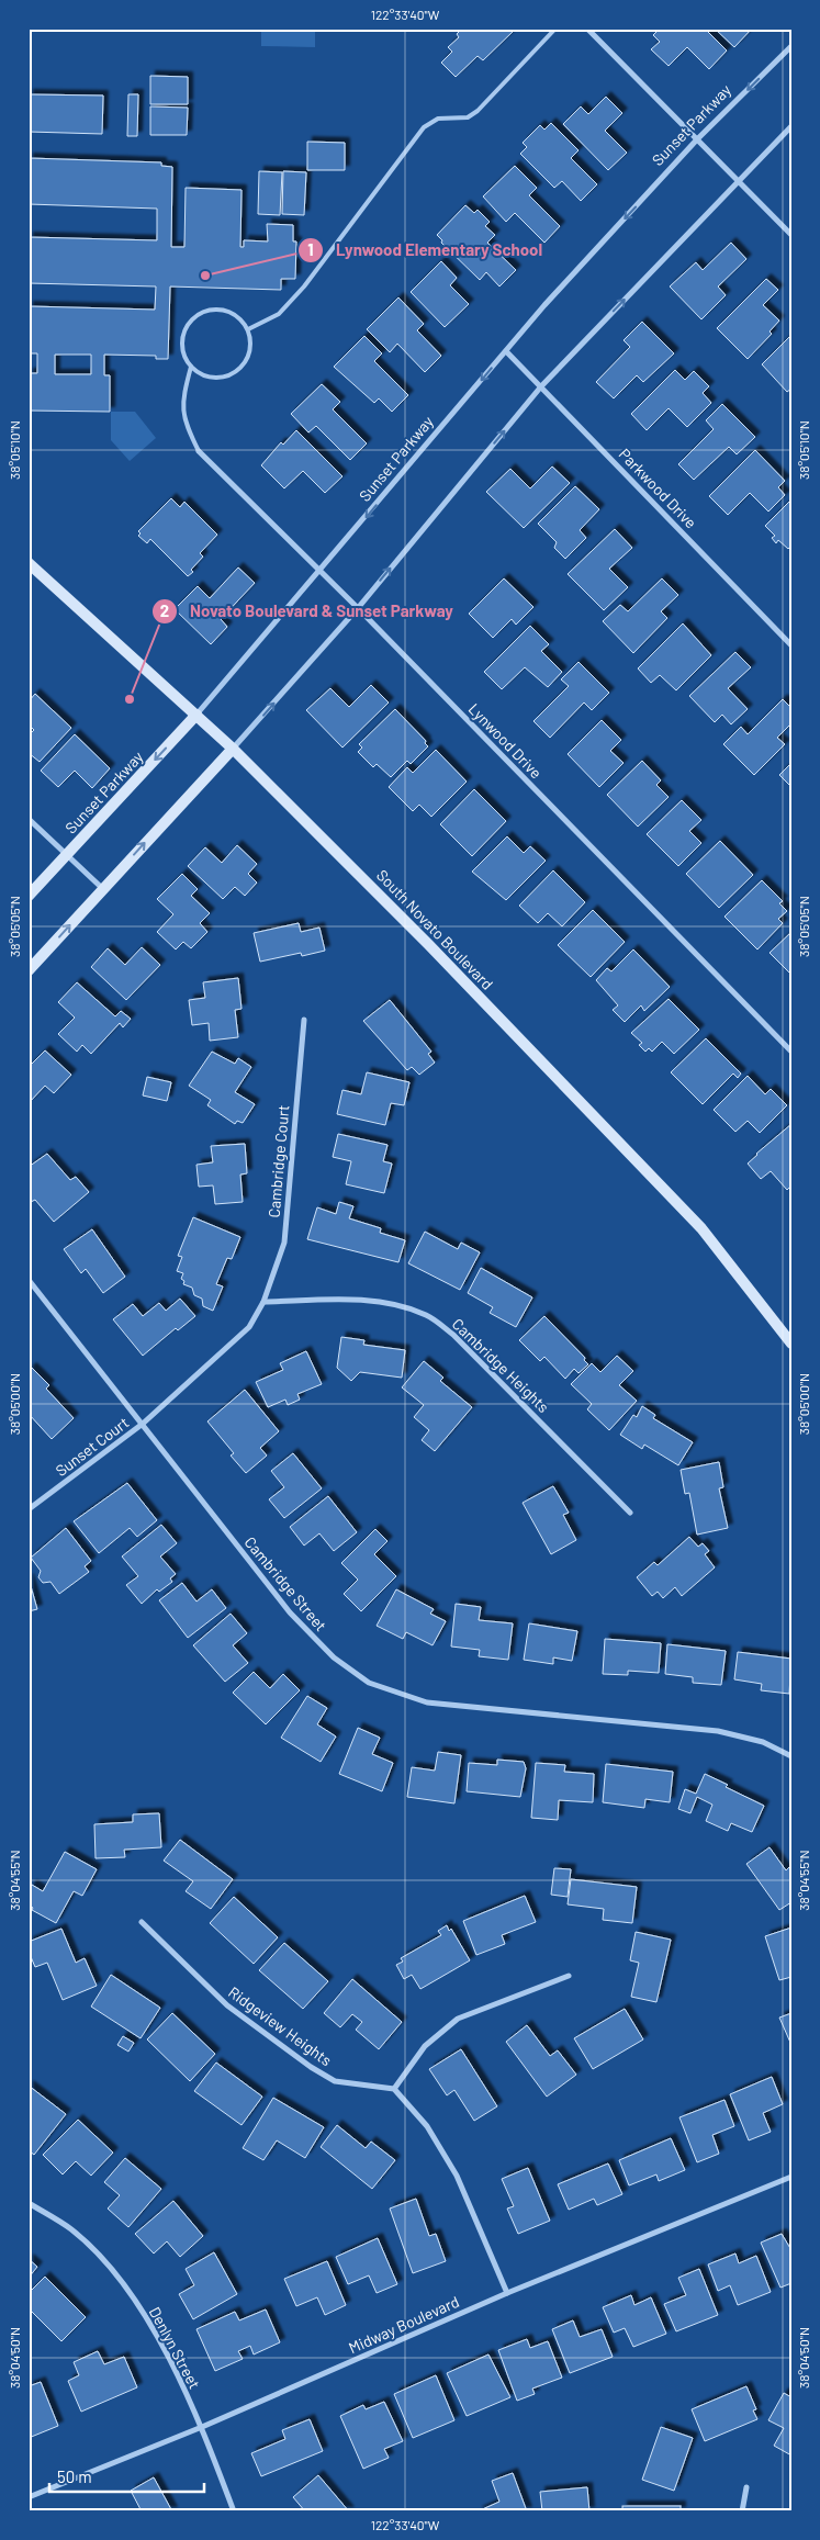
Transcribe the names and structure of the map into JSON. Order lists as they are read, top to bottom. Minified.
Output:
{"streets":{"main road":["Sunset Parkway","South Novato Boulevard"],"street":["Parkwood Drive","Lynwood Drive","Cambridge Court","Cambridge Heights","Sunset Court","Cambridge Street","Ridgeview Heights","Midway Boulevard","Denlyn Street"]},"crossings":[["Sunset Parkway","Parkwood Drive"],["Sunset Parkway","Lynwood Drive"],["Sunset Parkway","South Novato Boulevard"],["Cambridge Court","Cambridge Heights"],["Sunset Court","Cambridge Street"],["Midway Boulevard","Denlyn Street"]],"one_way":["Sunset Parkway"],"places":["Lynwood Elementary School","Novato Boulevard & Sunset Parkway"],"scale_bar":"50 m","coordinates":["122°33'40\"W","38°05'10\"N","38°05'05\"N","38°05'00\"N","38°04'55\"N","38°04'50\"N"]}
